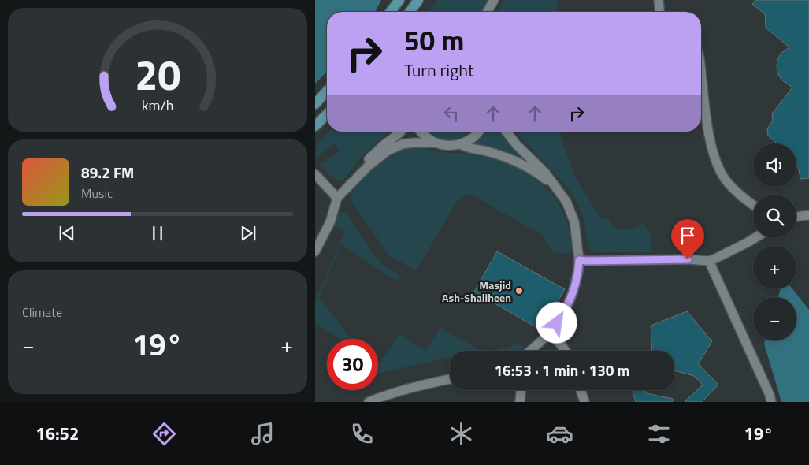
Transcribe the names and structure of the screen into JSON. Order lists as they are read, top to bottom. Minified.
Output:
{"places":["Masjid Ash-Shaliheen"],"page":{"turn":["50 m","Turn right"],"map_buttons":["+","−"],"song":["89.2 FM","Music"],"tile":"Climate","heat":["−","19°","+"],"limit":"30","trip":"16:53 · 1 min · 130 m","tabs":["16:52","19°"],"gauge":["20","km/h"]}}
